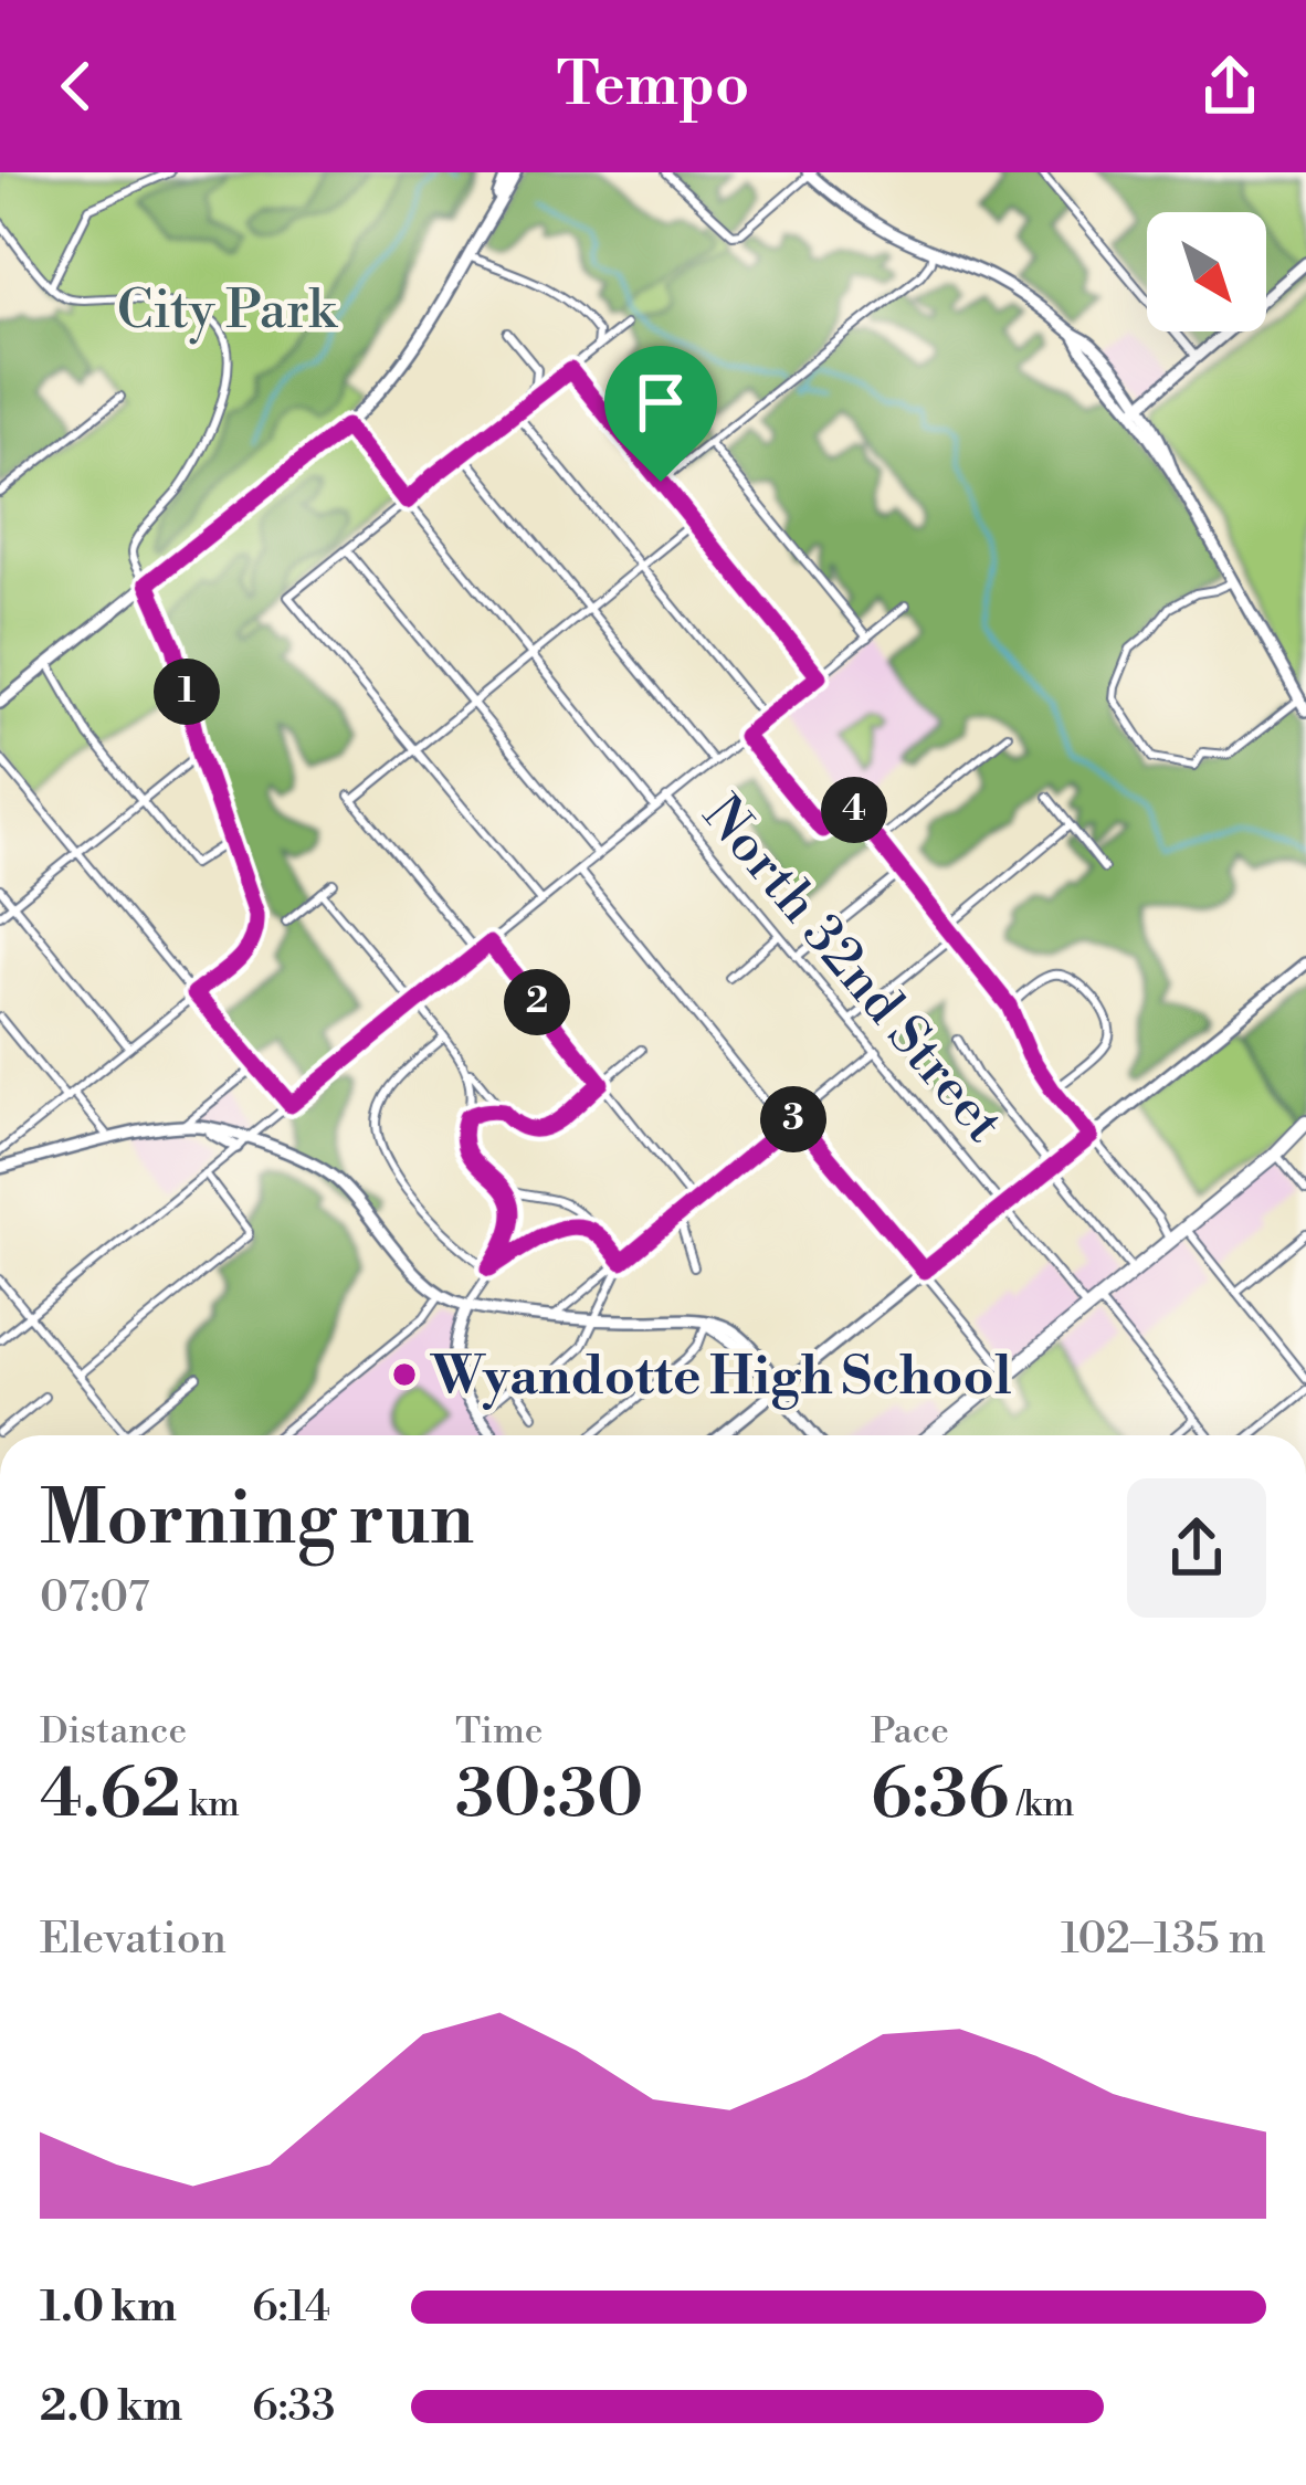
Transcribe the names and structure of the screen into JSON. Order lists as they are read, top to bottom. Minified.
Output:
{"streets":{"street":["North 32nd Street"]},"parks":["City Park"],"places":["Wyandotte High School"],"north":"bottom right","page":{"header":"Tempo","pins":["1","4","2","3"],"heading":["Morning run","07:07"],"stats":[["Distance","4.62 km"],["Time","30:30"],["Pace","6:36 /km"]],"chart":["Elevation","102–135 m"],"list":[{"name":"1.0 km","note":"6:14"},{"name":"2.0 km","note":"6:33"}]}}
